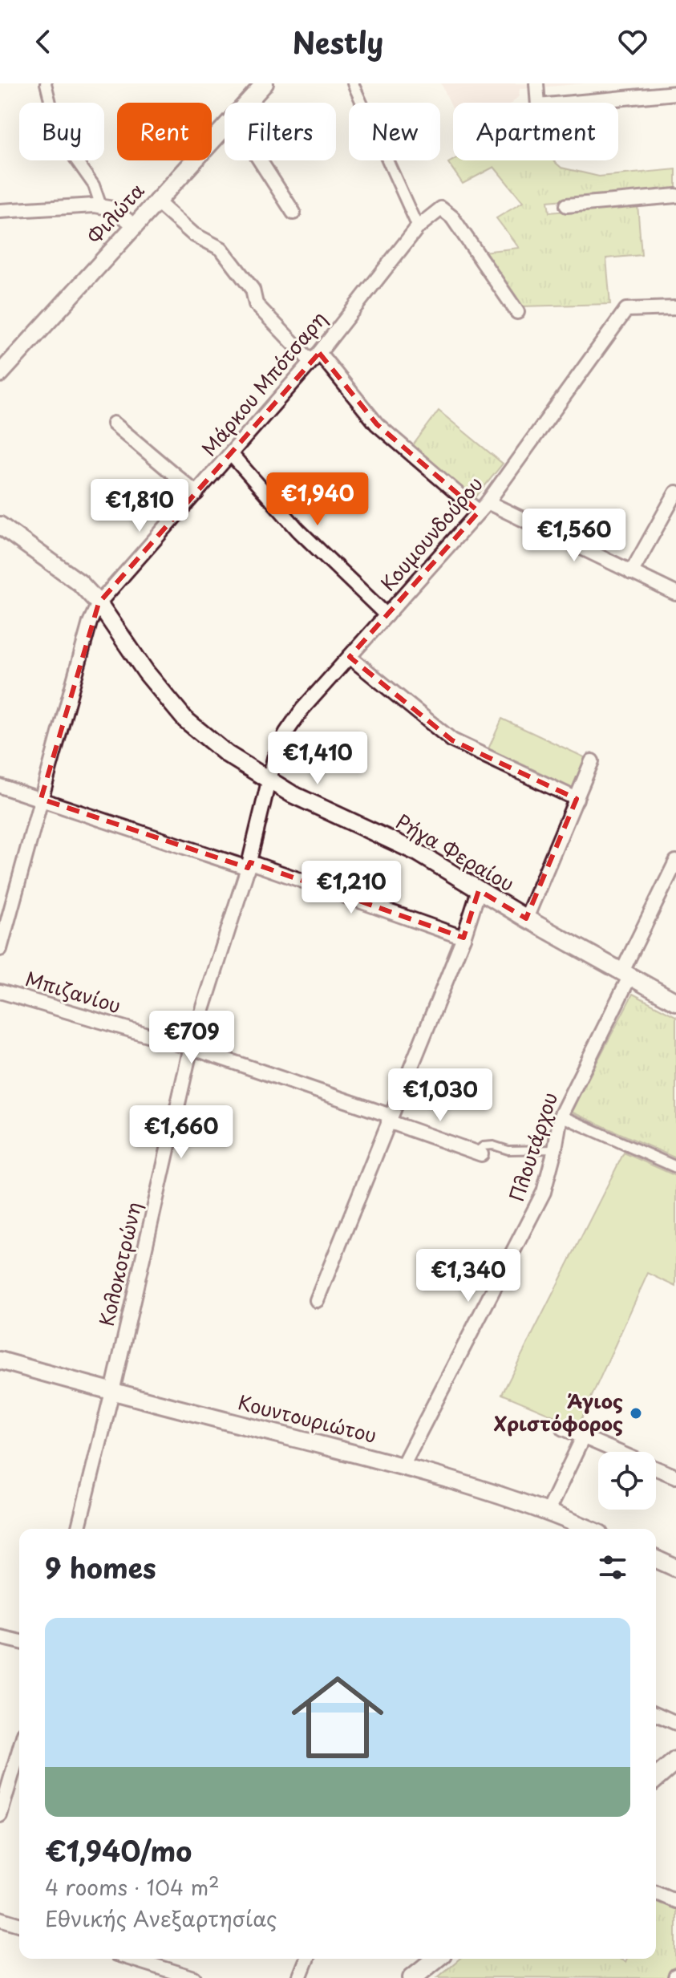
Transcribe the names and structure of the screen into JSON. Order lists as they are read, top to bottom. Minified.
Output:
{"streets":{"street":["Φιλώτα","Μάρκου Μπότσαρη","Κουμουνδούρου","Ρήγα Φεραίου","Μπιζανίου","Πλουτάρχου","Κολοκοτρώνη","Κουντουριώτου"]},"crossings":[["Μάρκου Μπότσαρη","Ρήγα Φεραίου"],["Κουμουνδούρου","Ρήγα Φεραίου"],["Κουμουνδούρου","Κολοκοτρώνη"],["Ρήγα Φεραίου","Πλουτάρχου"],["Ρήγα Φεραίου","Κολοκοτρώνη"],["Μπιζανίου","Κολοκοτρώνη"],["Πλουτάρχου","Κουντουριώτου"],["Κολοκοτρώνη","Κουντουριώτου"]],"places":["Άγιος Χριστόφορος"],"page":{"header":"Nestly","chip":["Buy","Rent","Filters","New","Apartment"],"price":["€1,940","€1,810","€1,560","€1,410","€1,210","€709","€1,030","€1,660","€1,340"],"heading":"9 homes","list":[{"name":"€1,940/mo","note":"4 rooms · 104 m² · Εθνικής Ανεξαρτησίας"}]}}
